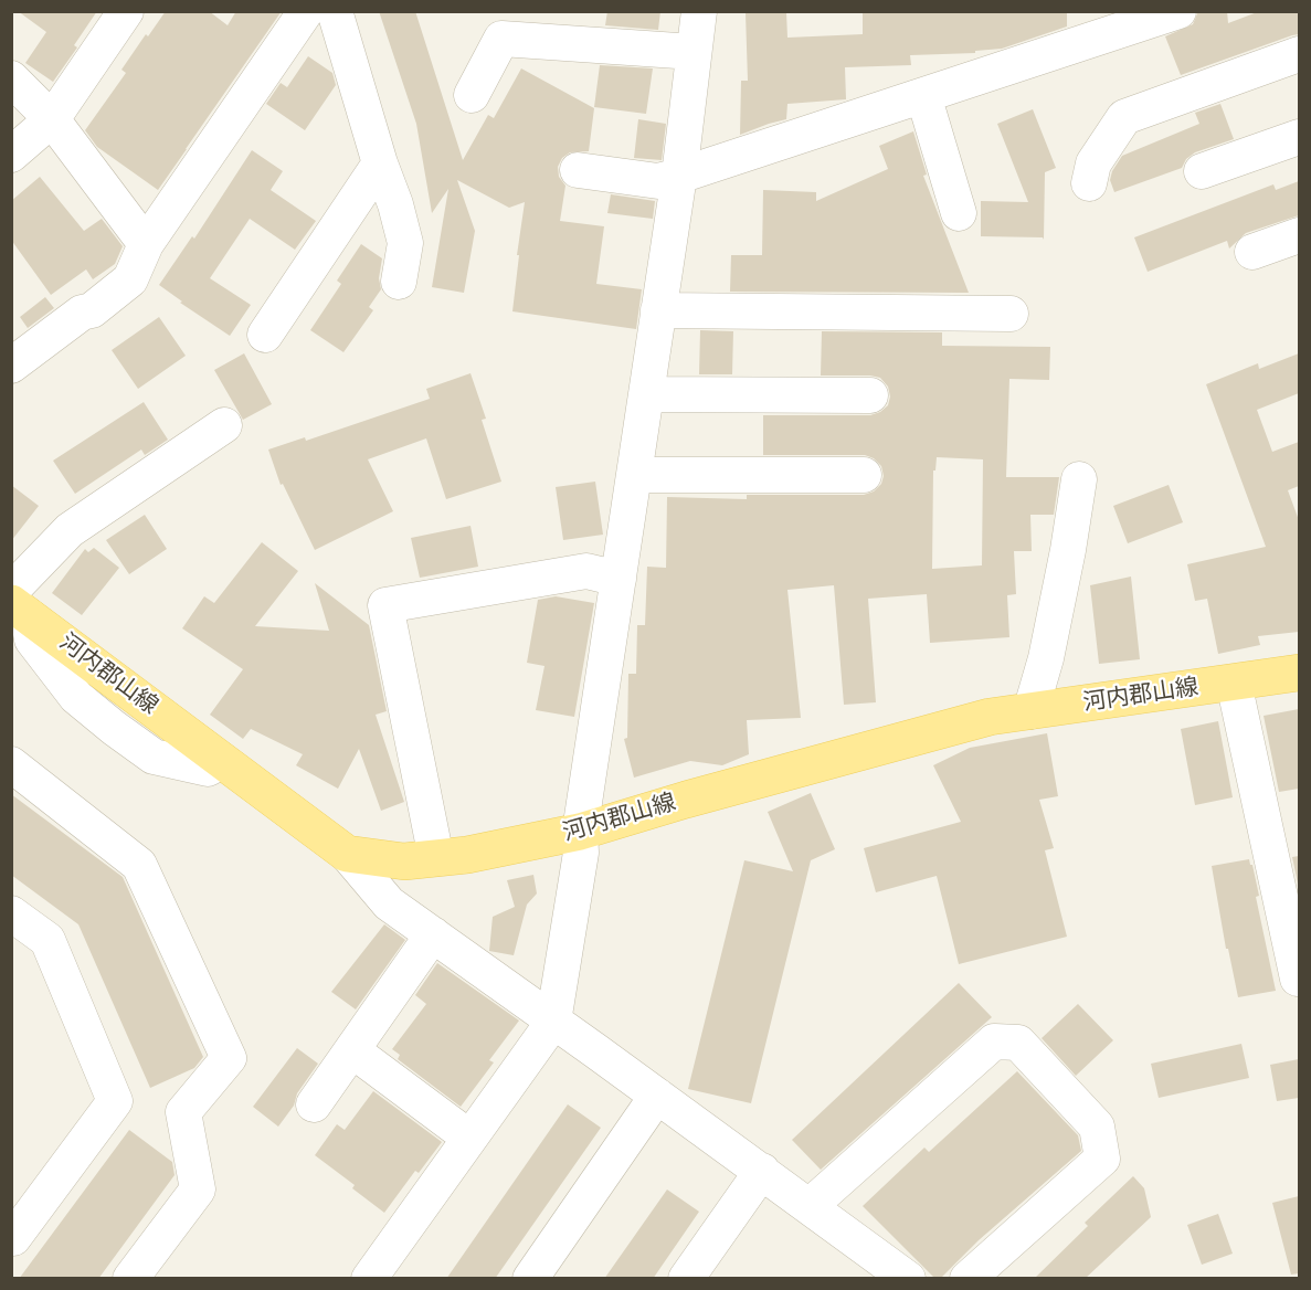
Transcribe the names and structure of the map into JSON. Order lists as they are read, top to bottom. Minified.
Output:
{"streets":{"main road":["河内郡山線"]}}
